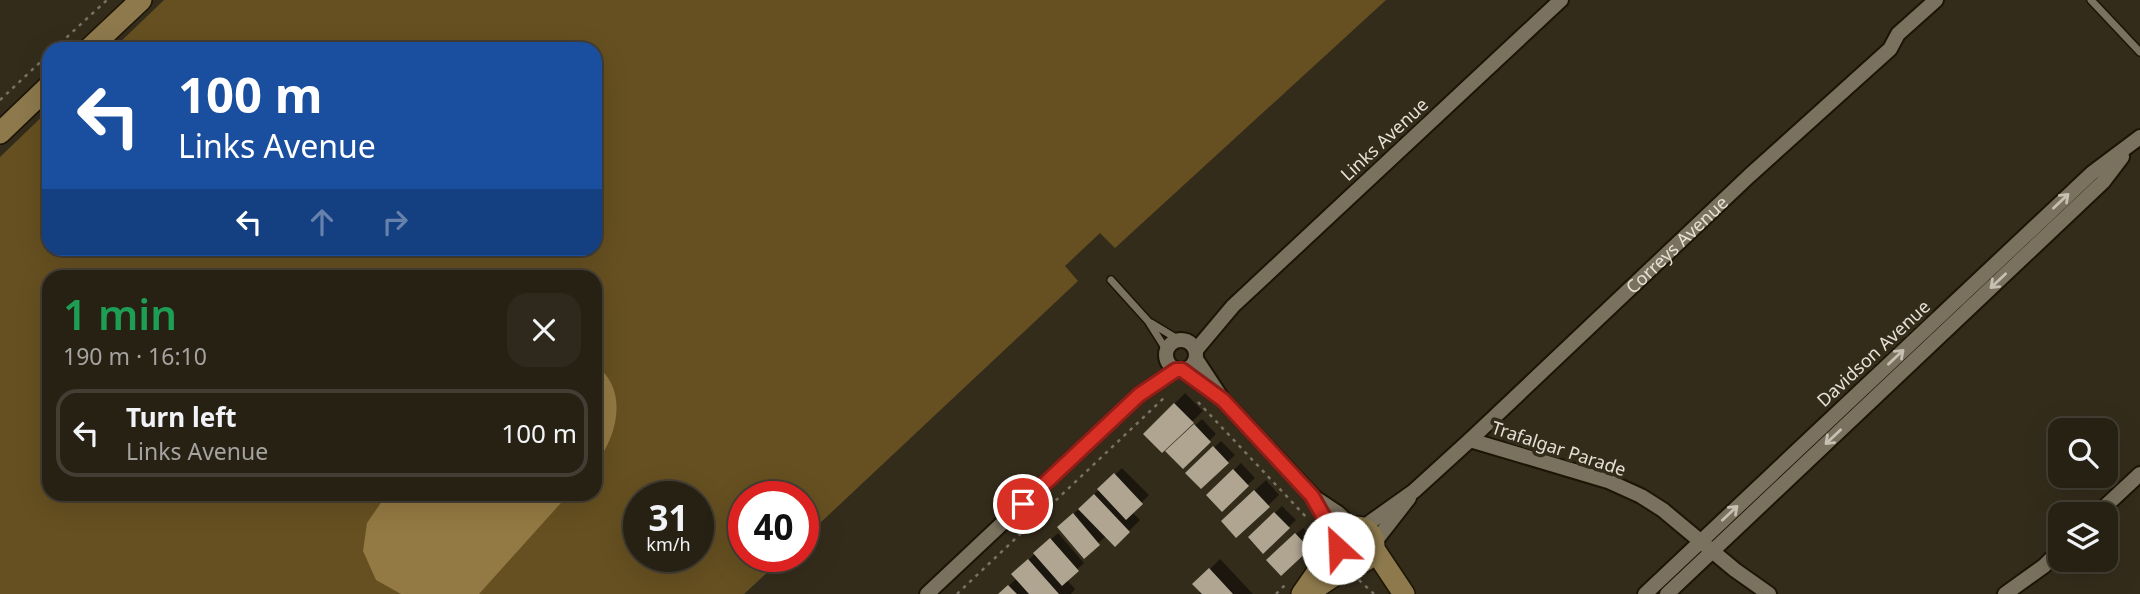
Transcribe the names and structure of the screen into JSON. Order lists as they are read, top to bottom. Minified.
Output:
{"streets":{"street":["Links Avenue","Correys Avenue","Davidson Avenue","Trafalgar Parade"]},"crossings":[["Correys Avenue","Trafalgar Parade"],["Davidson Avenue","Trafalgar Parade"]],"page":{"turn":["100 m","Links Avenue"],"heading":["1 min","190 m · 16:10"],"list":[{"name":"Turn left","note":"Links Avenue","value":"100 m"}],"speed":"31 km/h","limit":"40"}}
